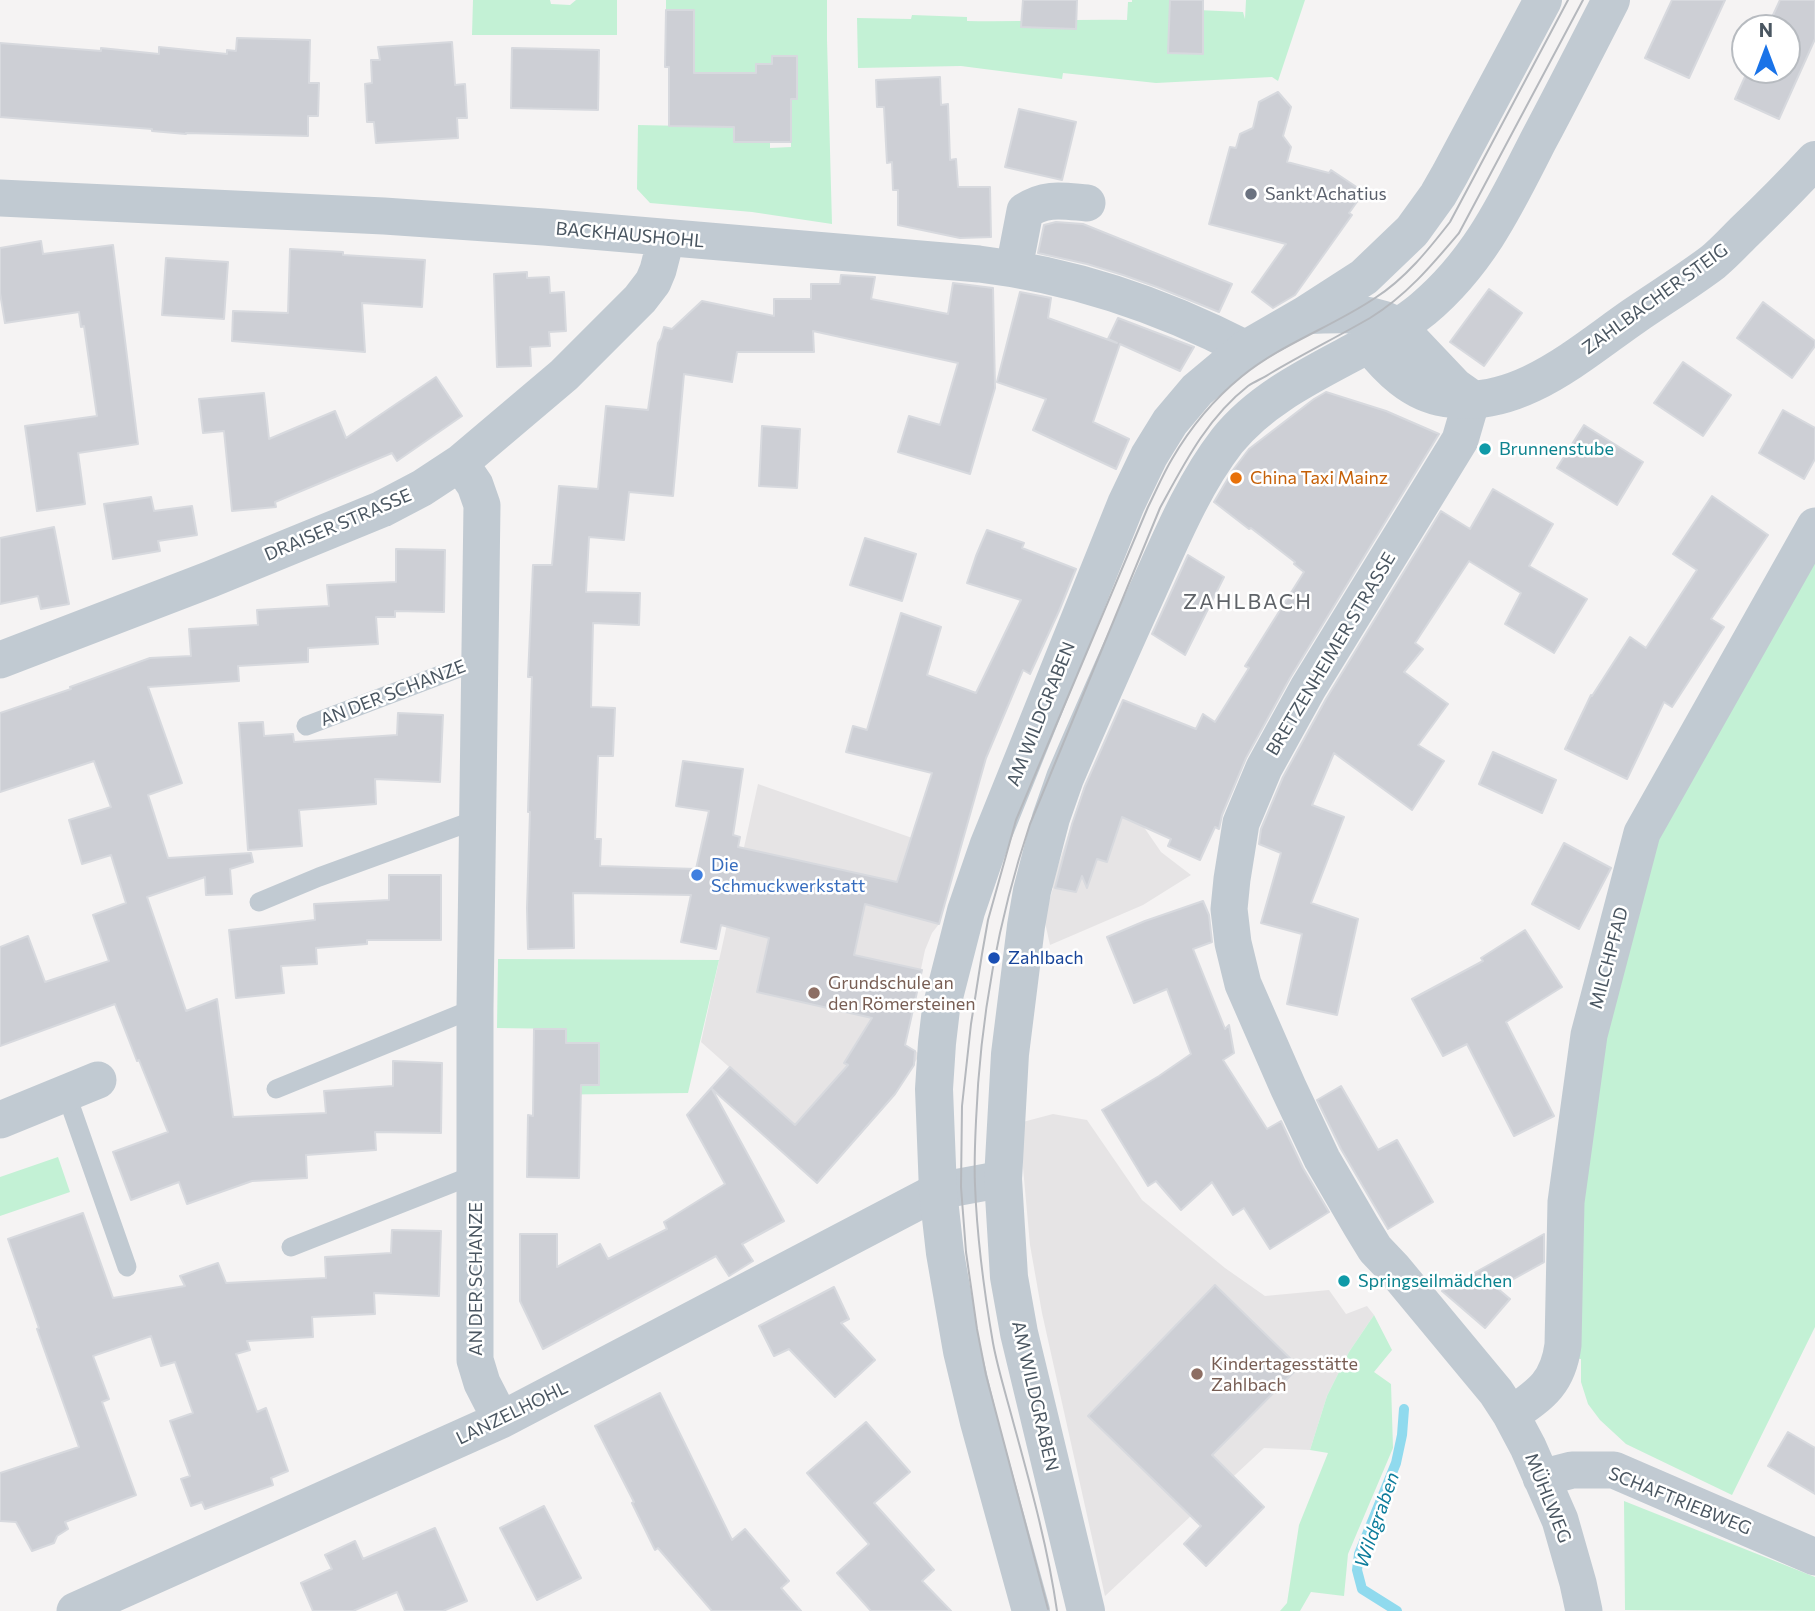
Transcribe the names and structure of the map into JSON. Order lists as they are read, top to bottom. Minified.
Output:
{"streets":{"street":["BACKHAUSHOHL","ZAHLBACHER STEIG","DRAISER STRASSE","BRETZENHEIMER STRASSE","AN DER SCHANZE","AM WILDGRABEN","MILCHPFAD","LANZELHOHL","MÜHLWEG","SCHAFTRIEBWEG"]},"crossings":[["BACKHAUSHOHL","DRAISER STRASSE"],["BACKHAUSHOHL","AM WILDGRABEN"],["ZAHLBACHER STEIG","BRETZENHEIMER STRASSE"],["DRAISER STRASSE","AN DER SCHANZE"],["BRETZENHEIMER STRASSE","MILCHPFAD"],["BRETZENHEIMER STRASSE","MÜHLWEG"],["AN DER SCHANZE","LANZELHOHL"],["AM WILDGRABEN","LANZELHOHL"],["MILCHPFAD","MÜHLWEG"],["MÜHLWEG","SCHAFTRIEBWEG"]],"districts":["ZAHLBACH"],"water":["Wildgraben"],"places":["Sankt Achatius","Brunnenstube","China Taxi Mainz","Die Schmuckwerkstatt","Zahlbach","Grundschule an den Römersteinen","Springseilmädchen","Kindertagesstätte Zahlbach"],"north":"top"}
